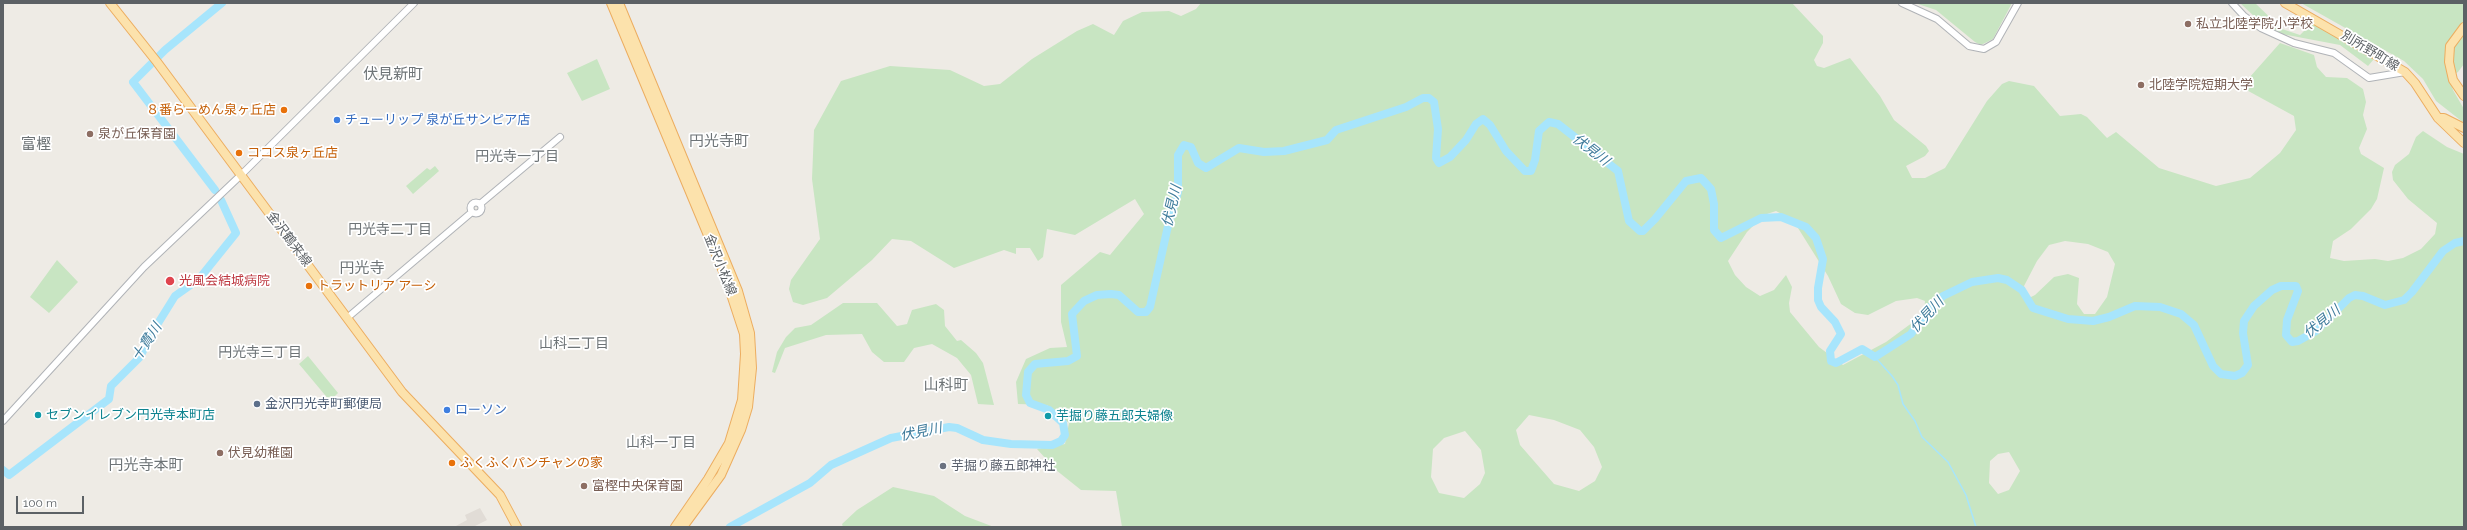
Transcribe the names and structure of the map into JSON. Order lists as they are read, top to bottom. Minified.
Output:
{"streets":{"main road":["別所野町線","金沢鶴来線","金沢小松線"]},"districts":["伏見新町","円光寺町","富樫","円光寺一丁目","円光寺二丁目","円光寺","山科二丁目","円光寺三丁目","山科町","山科一丁目","円光寺本町"],"water":["伏見川","十貫川"],"places":["私立北陸学院小学校","北陸学院短期大学","８番らーめん泉ヶ丘店","チューリップ 泉が丘サンピア店","泉が丘保育園","ココス泉ヶ丘店","光風会結城病院","トラットリア アーシ","金沢円光寺町郵便局","ローソン","セブンイレブン円光寺本町店","芋掘り藤五郎夫婦像","伏見幼稚園","ふくふくパンチャンの家","芋掘り藤五郎神社","富樫中央保育園"],"scale_bar":"100 m"}
